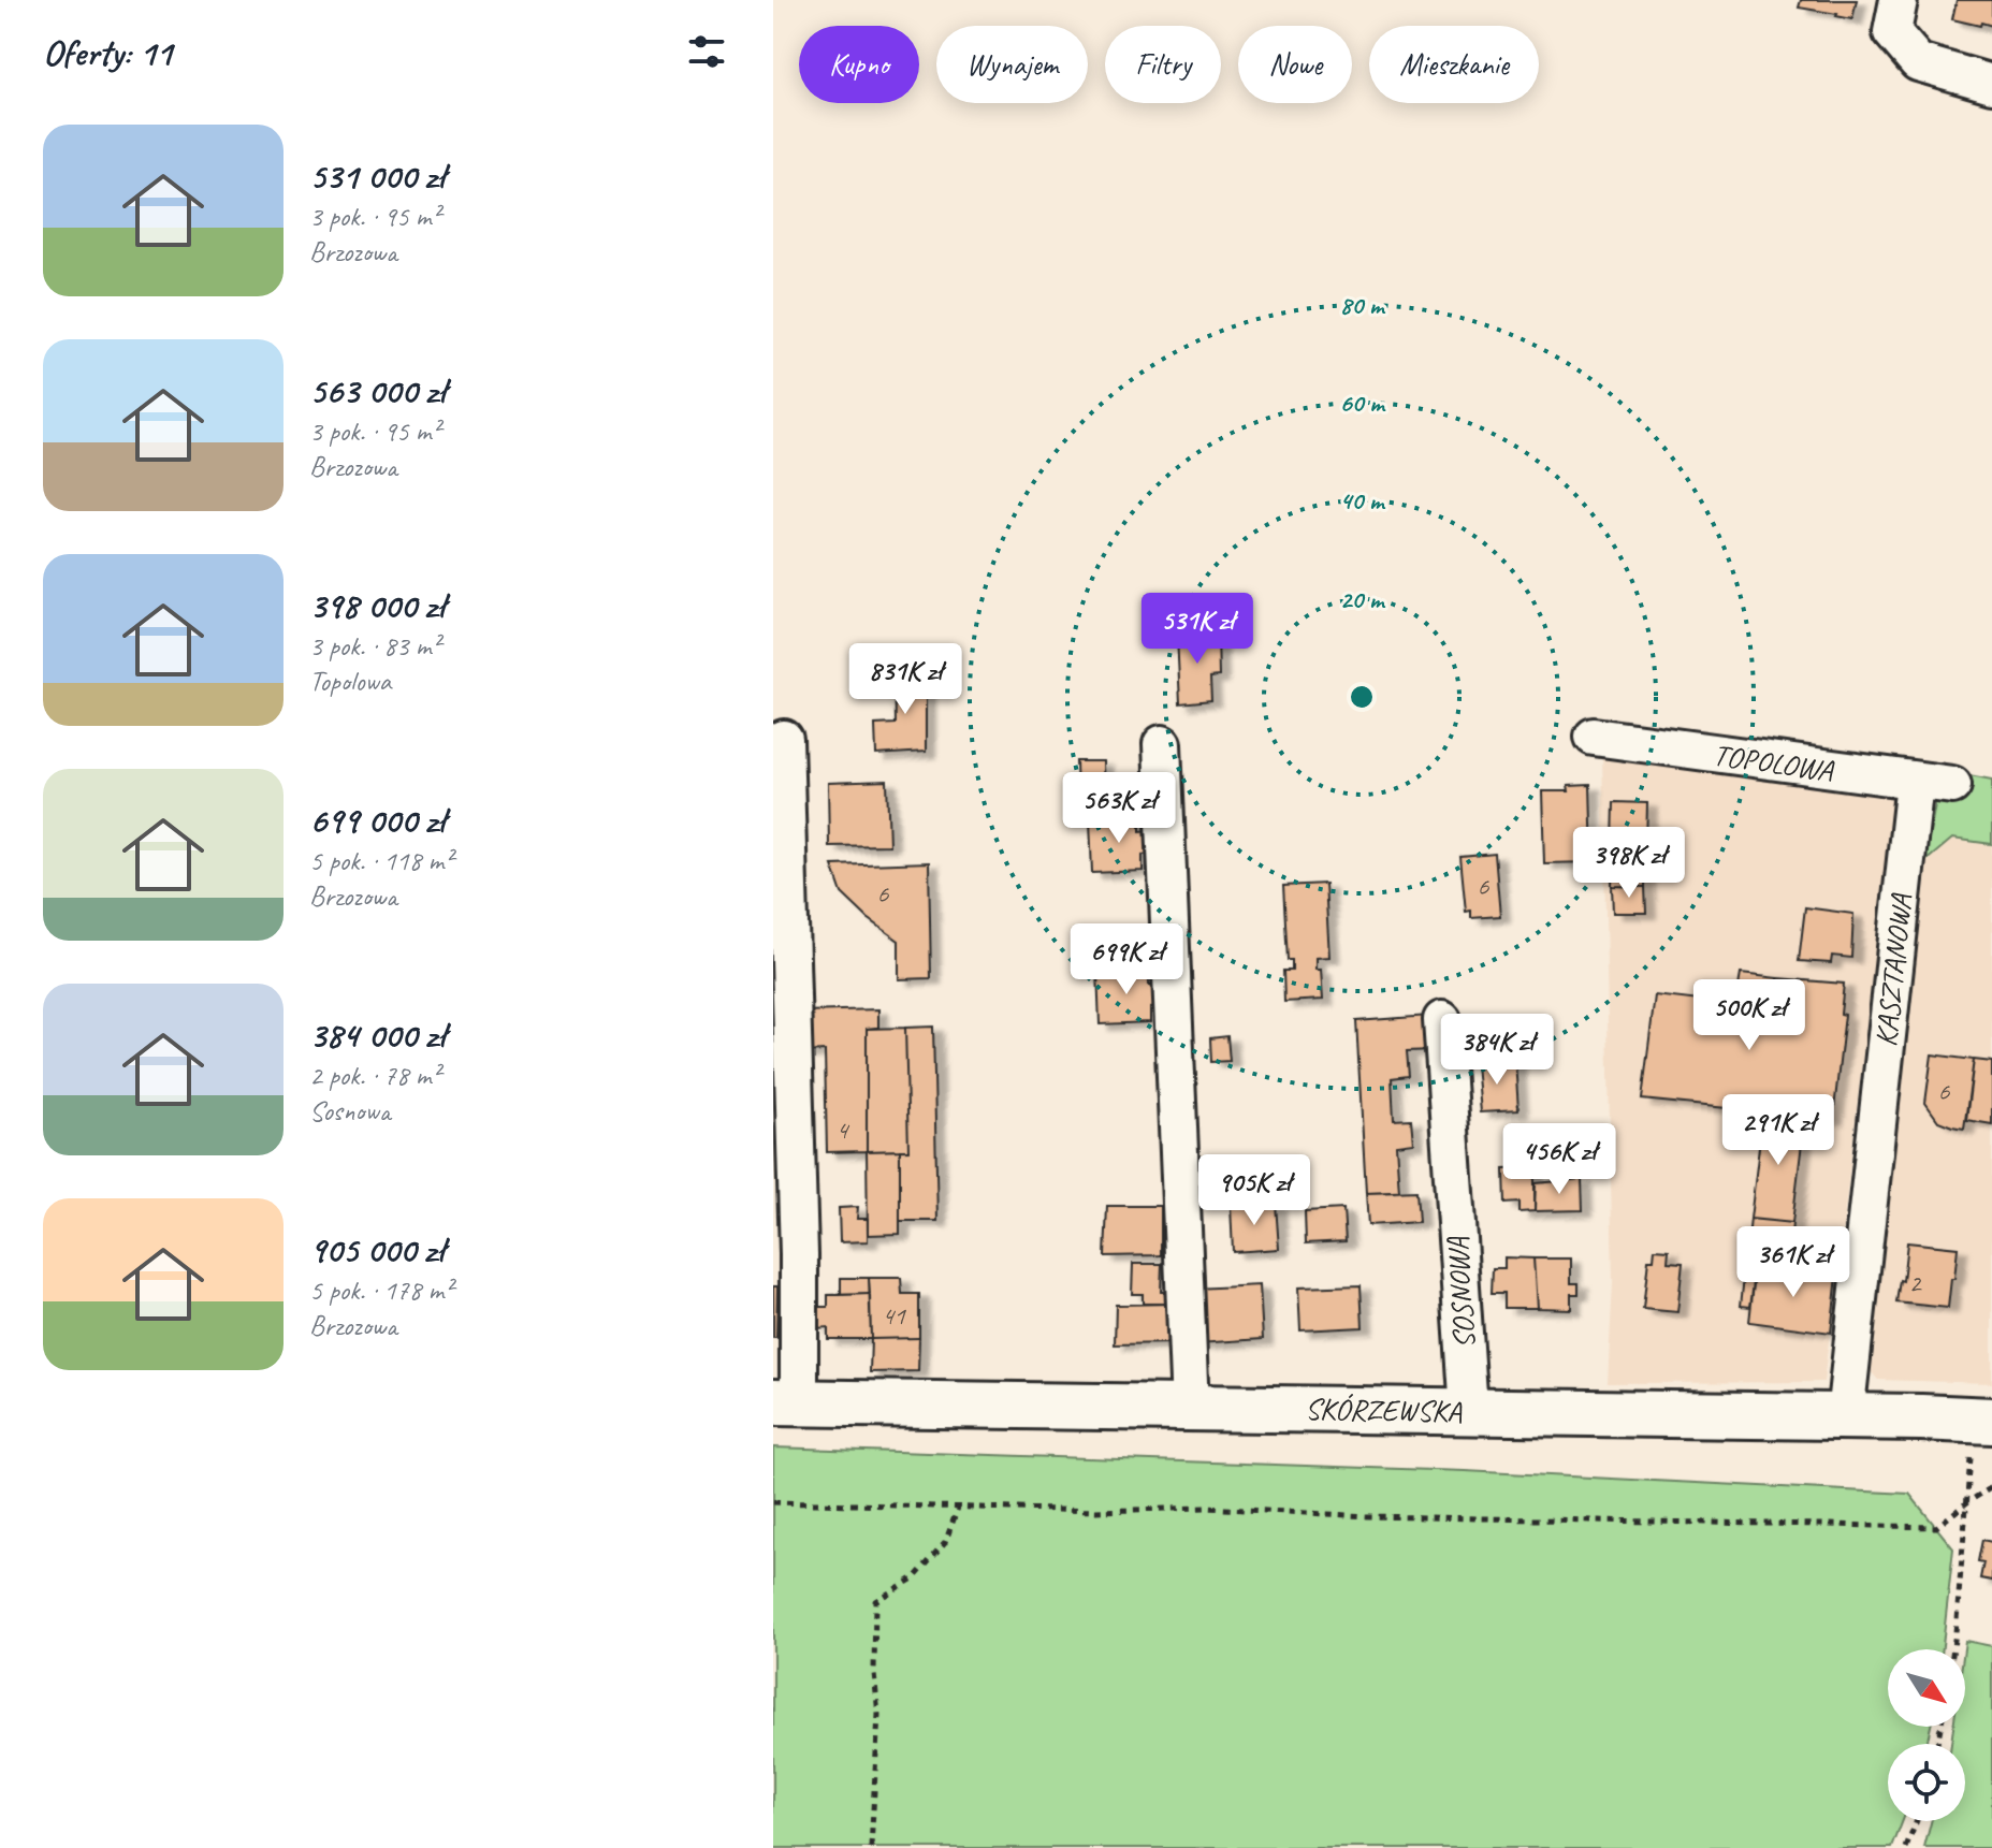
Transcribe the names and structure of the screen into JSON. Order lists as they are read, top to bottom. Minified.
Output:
{"streets":{"street":["TOPOLOWA","KASZTANOWA","SOSNOWA","SKÓRZEWSKA"]},"crossings":[["TOPOLOWA","KASZTANOWA"],["KASZTANOWA","SKÓRZEWSKA"],["SOSNOWA","SKÓRZEWSKA"]],"house_numbers":["6","6","6","4","2","41"],"north":"bottom right","page":{"heading":"Oferty: 11","chip":["Kupno","Wynajem","Filtry","Nowe","Mieszkanie"],"list":[{"name":"531 000 zł","note":"3 pok. · 95 m² · Brzozowa"},{"name":"563 000 zł","note":"3 pok. · 95 m² · Brzozowa"},{"name":"398 000 zł","note":"3 pok. · 83 m² · Topolowa"},{"name":"699 000 zł","note":"5 pok. · 118 m² · Brzozowa"},{"name":"384 000 zł","note":"2 pok. · 78 m² · Sosnowa"},{"name":"905 000 zł","note":"5 pok. · 178 m² · Brzozowa"}],"price":["531K zł","831K zł","563K zł","398K zł","699K zł","500K zł","384K zł","291K zł","456K zł","905K zł","361K zł"]},"rings":["80 m","60 m","40 m","20 m"]}
